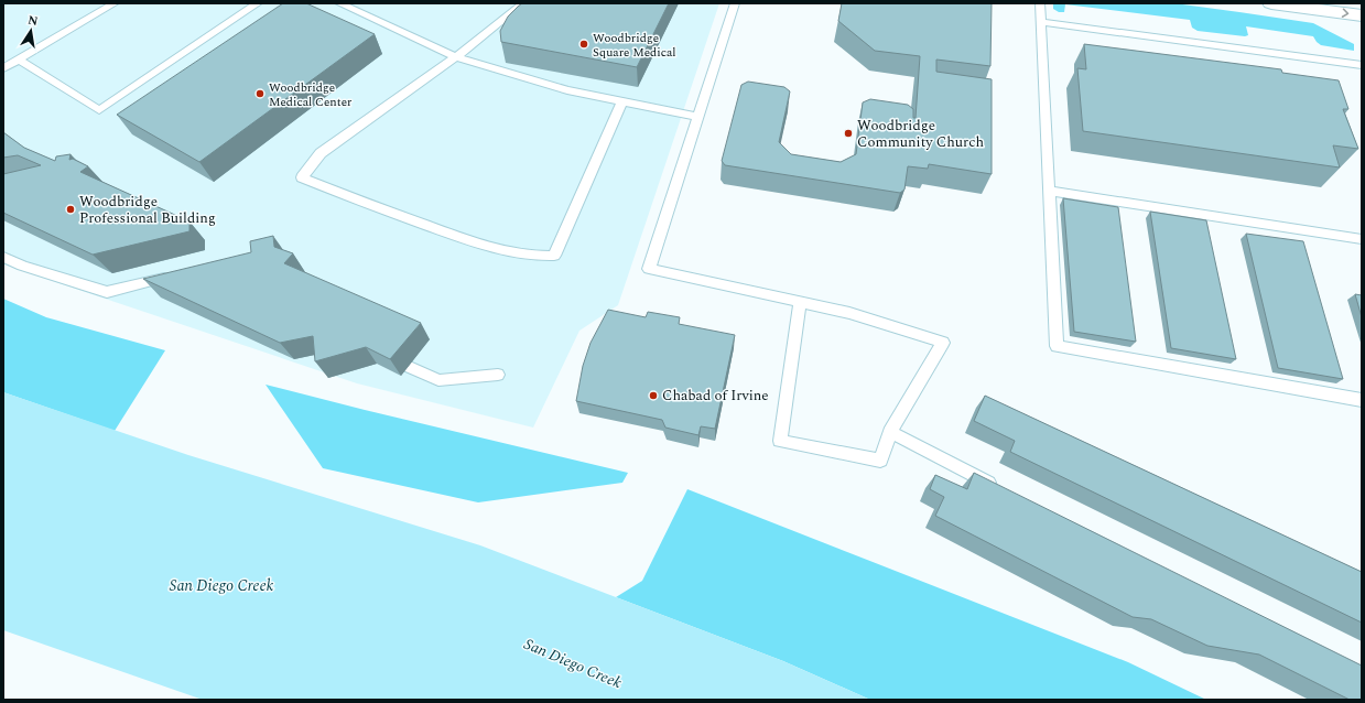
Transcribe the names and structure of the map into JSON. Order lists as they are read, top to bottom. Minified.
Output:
{"water":["San Diego Creek"],"places":["Woodbridge Square Medical","Woodbridge Medical Center","Woodbridge Community Church","Woodbridge Professional Building","Chabad of Irvine"],"north":"top"}
